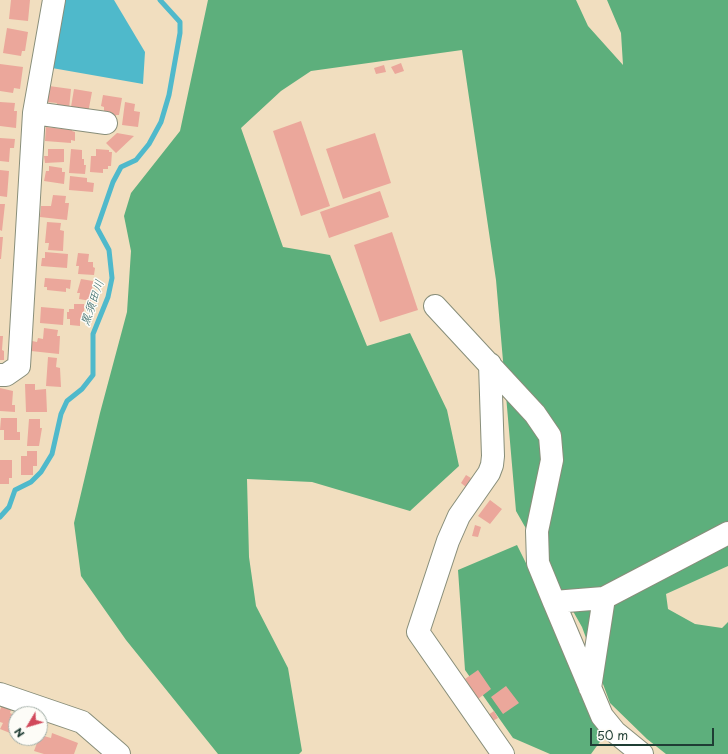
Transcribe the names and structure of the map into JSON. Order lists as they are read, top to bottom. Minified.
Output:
{"water":["黒須田川"],"scale_bar":"50 m","north":"bottom left"}
